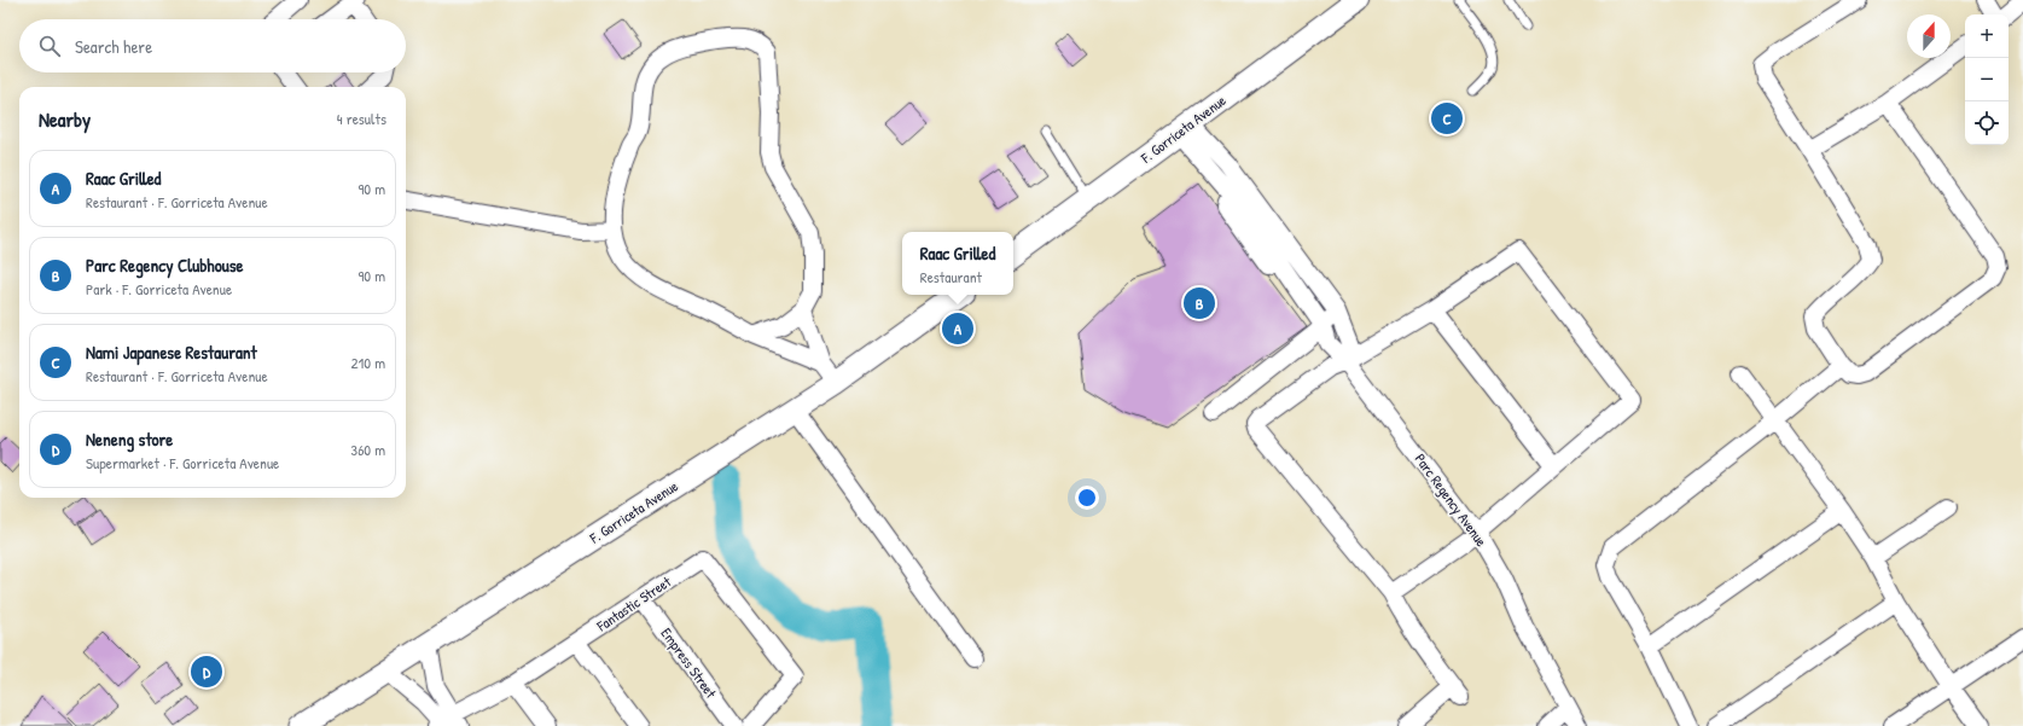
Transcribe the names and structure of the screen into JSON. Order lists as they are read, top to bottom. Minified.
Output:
{"streets":{"main road":["F. Gorriceta Avenue"],"street":["Parc Regency Avenue","Fantastic Street","Empress Street"]},"crossings":[["Fantastic Street","Empress Street"]],"north":"top","page":{"map_buttons":["+","−"],"search":"Search here","heading":["Nearby","4 results"],"pins":["C","B","A","D"],"list":[{"mark":"A","name":"Raac Grilled","note":"Restaurant · F. Gorriceta Avenue","value":"90 m"},{"mark":"B","name":"Parc Regency Clubhouse","note":"Park · F. Gorriceta Avenue","value":"90 m"},{"mark":"C","name":"Nami Japanese Restaurant","note":"Restaurant · F. Gorriceta Avenue","value":"210 m"},{"mark":"D","name":"Neneng store","note":"Supermarket · F. Gorriceta Avenue","value":"360 m"}],"popup":["Raac Grilled","Restaurant"]}}
